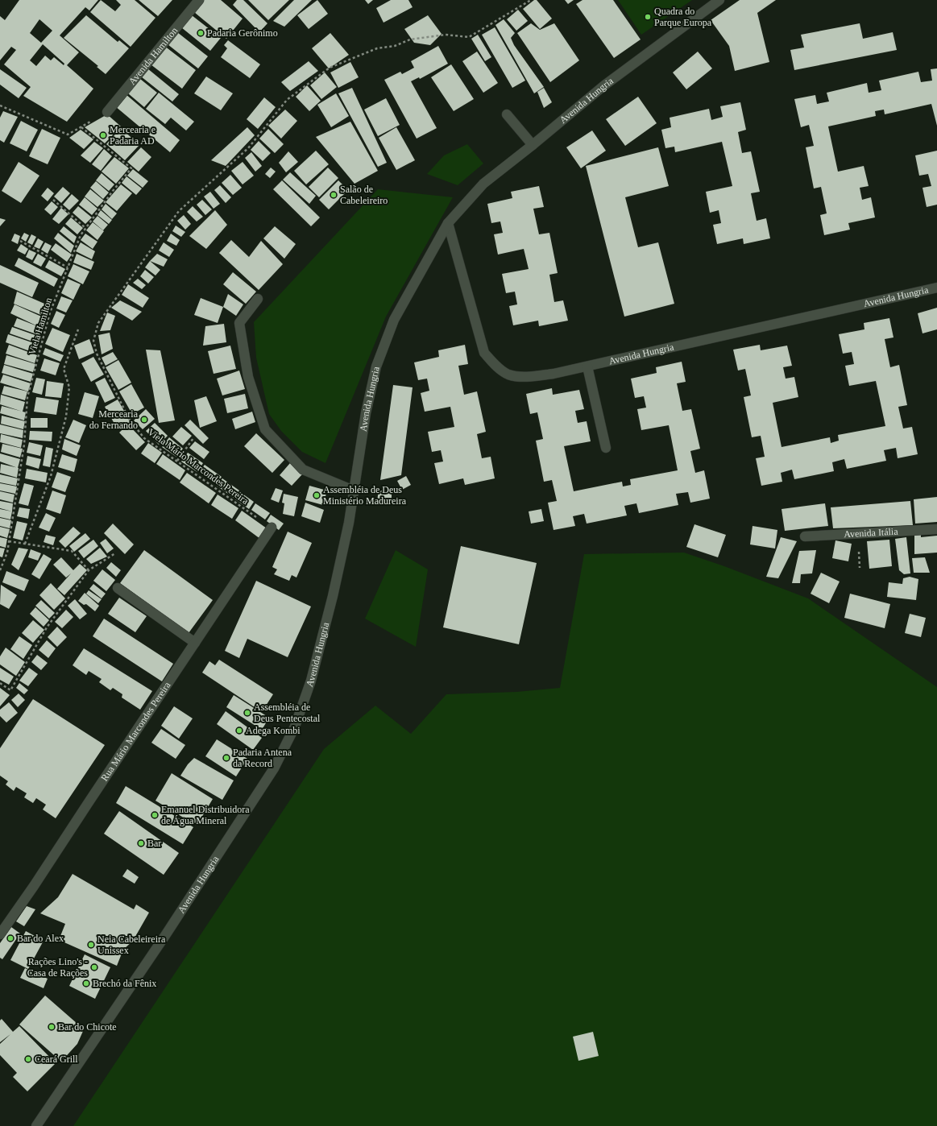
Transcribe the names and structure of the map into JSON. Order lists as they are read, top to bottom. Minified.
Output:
{"streets":{"street":["Avenida Hamilton","Avenida Hungria","Avenida Itália","Rua Mário Marcondes Pereira"],"path":["Viela Hamilton","Viela Mário Marcondes Pereira"]},"crossings":[["Viela Mário Marcondes Pereira","Rua Mário Marcondes Pereira"]],"places":["Quadra do Parque Europa","Padaria Gerônimo","Mercearia e Padaria AD","Salão de Cabeleireiro","Mercearia do Fernando","Assembléia de Deus Ministério Madureira","Assembléia de Deus Pentecostal","Adega Kombi","Padaria Antena da Record","Emanuel Distribuidora de Água Mineral","Bar","Bar do Alex","Neia Cabeleireira Unissex","Rações Lino's - Casa de Rações","Brechó da Fênix","Bar do Chicote","Ceará Grill"]}
